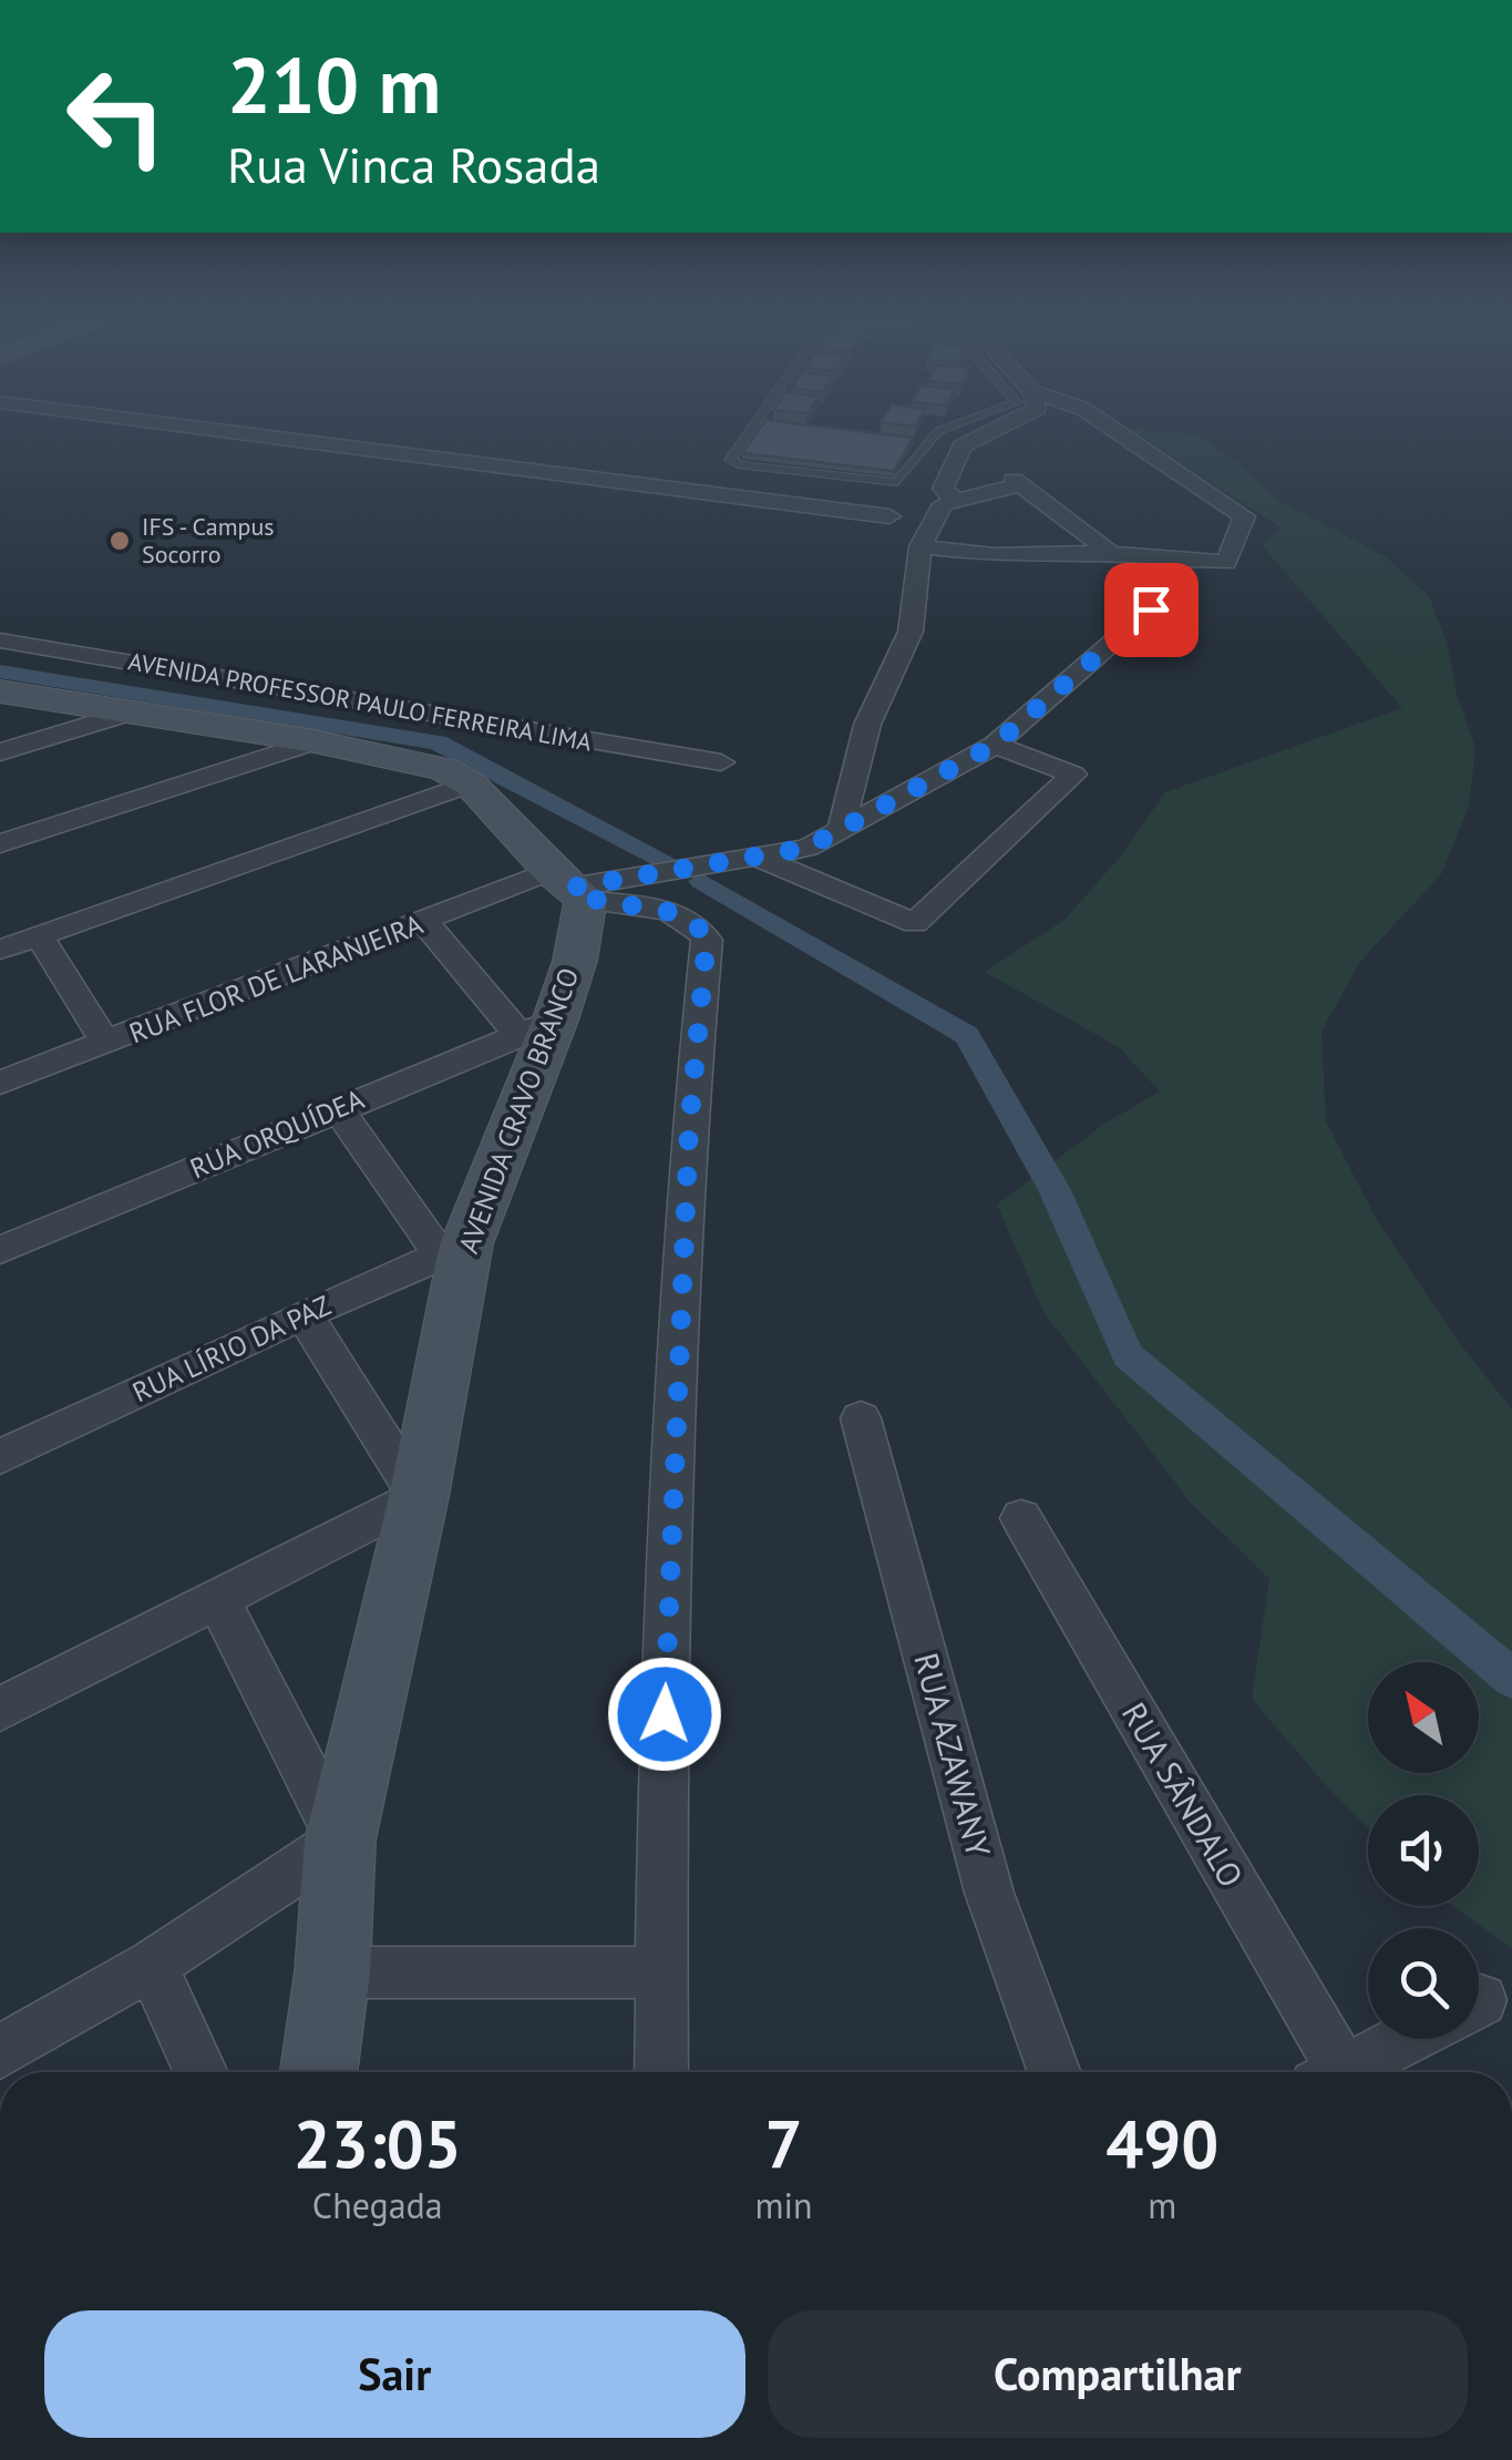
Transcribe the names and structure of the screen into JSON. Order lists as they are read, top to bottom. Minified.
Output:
{"streets":{"street":["AVENIDA PROFESSOR PAULO FERREIRA LIMA","RUA FLOR DE LARANJEIRA","AVENIDA CRAVO BRANCO","RUA ORQUÍDEA","RUA LÍRIO DA PAZ","RUA AZAWANY","RUA SÂNDALO"]},"crossings":[["RUA FLOR DE LARANJEIRA","AVENIDA CRAVO BRANCO"],["AVENIDA CRAVO BRANCO","RUA ORQUÍDEA"],["AVENIDA CRAVO BRANCO","RUA LÍRIO DA PAZ"]],"places":["IFS - Campus Socorro"],"north":"top left","page":{"turn":["210 m","Rua Vinca Rosada"],"eta":["23:05","Chegada","7","min","490","m"],"buttons":["Sair","Compartilhar"]}}
